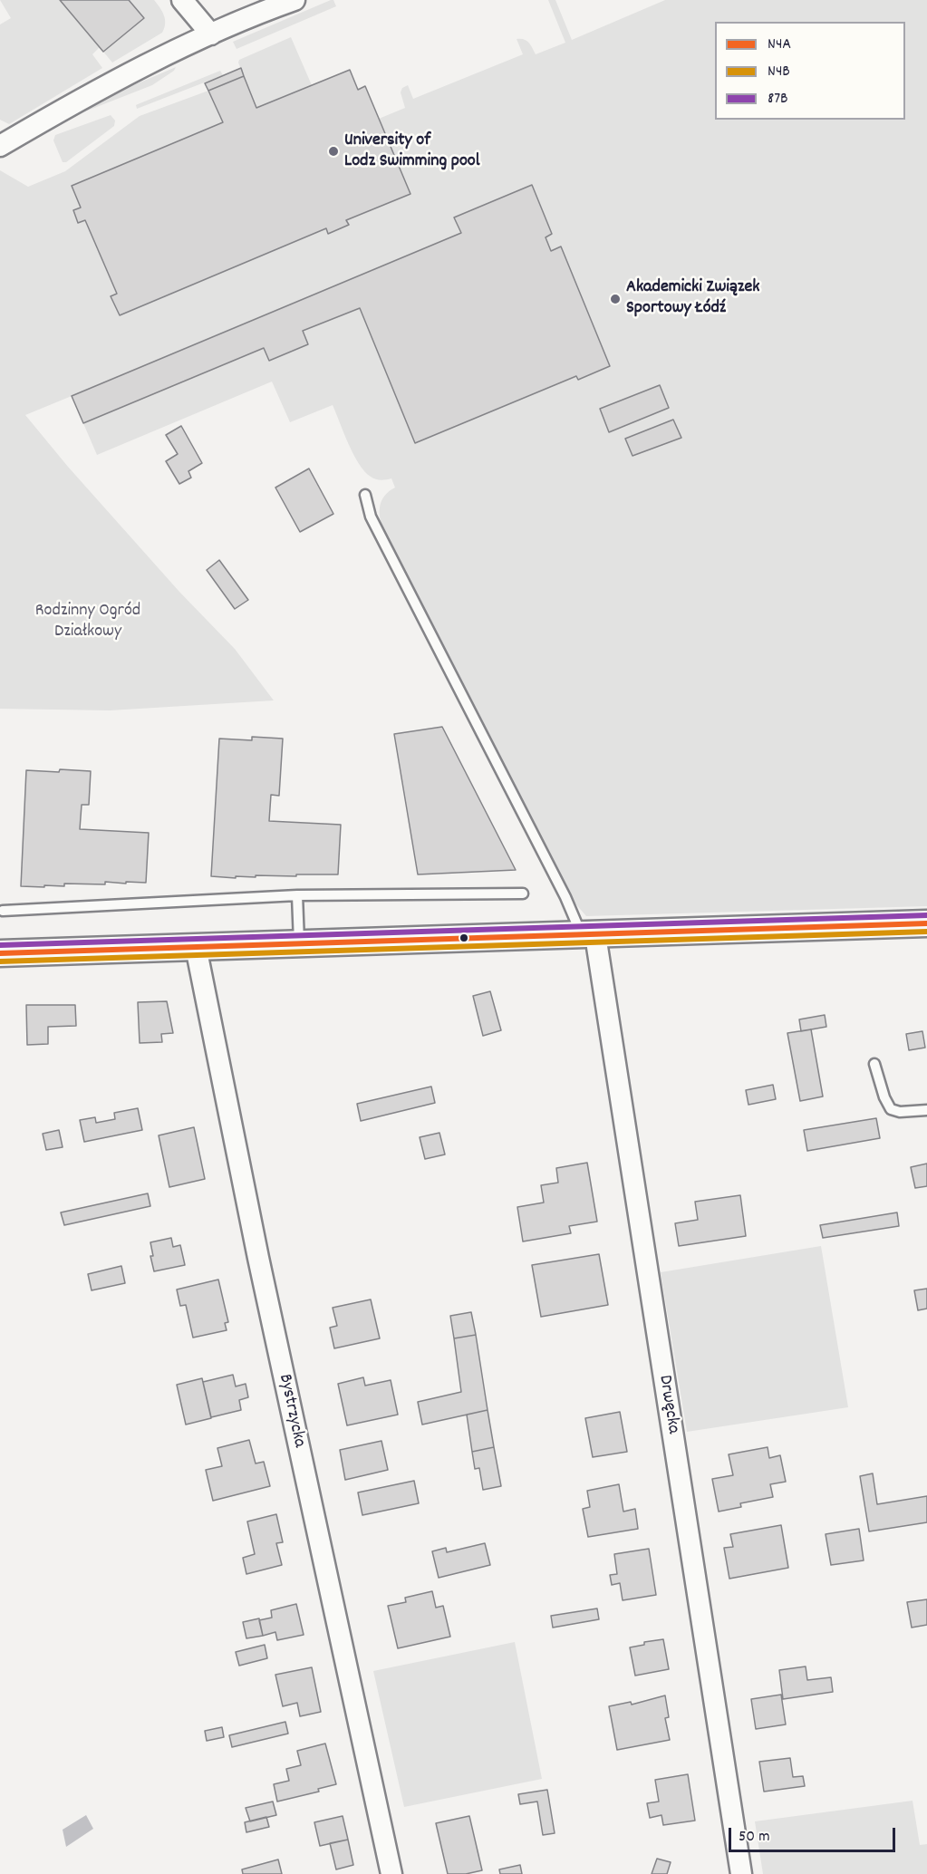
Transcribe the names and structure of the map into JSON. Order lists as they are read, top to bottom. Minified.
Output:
{"streets":{"street":["Drwęcka","Bystrzycka"]},"parks":["Rodzinny Ogród Działkowy"],"places":["University of Lodz Swimming pool","Akademicki Związek Sportowy Łódź"],"lines":["transit line 87B","transit line N4A","transit line N4B"],"legend":["N4A","N4B","87B"],"scale_bar":"50 m"}
